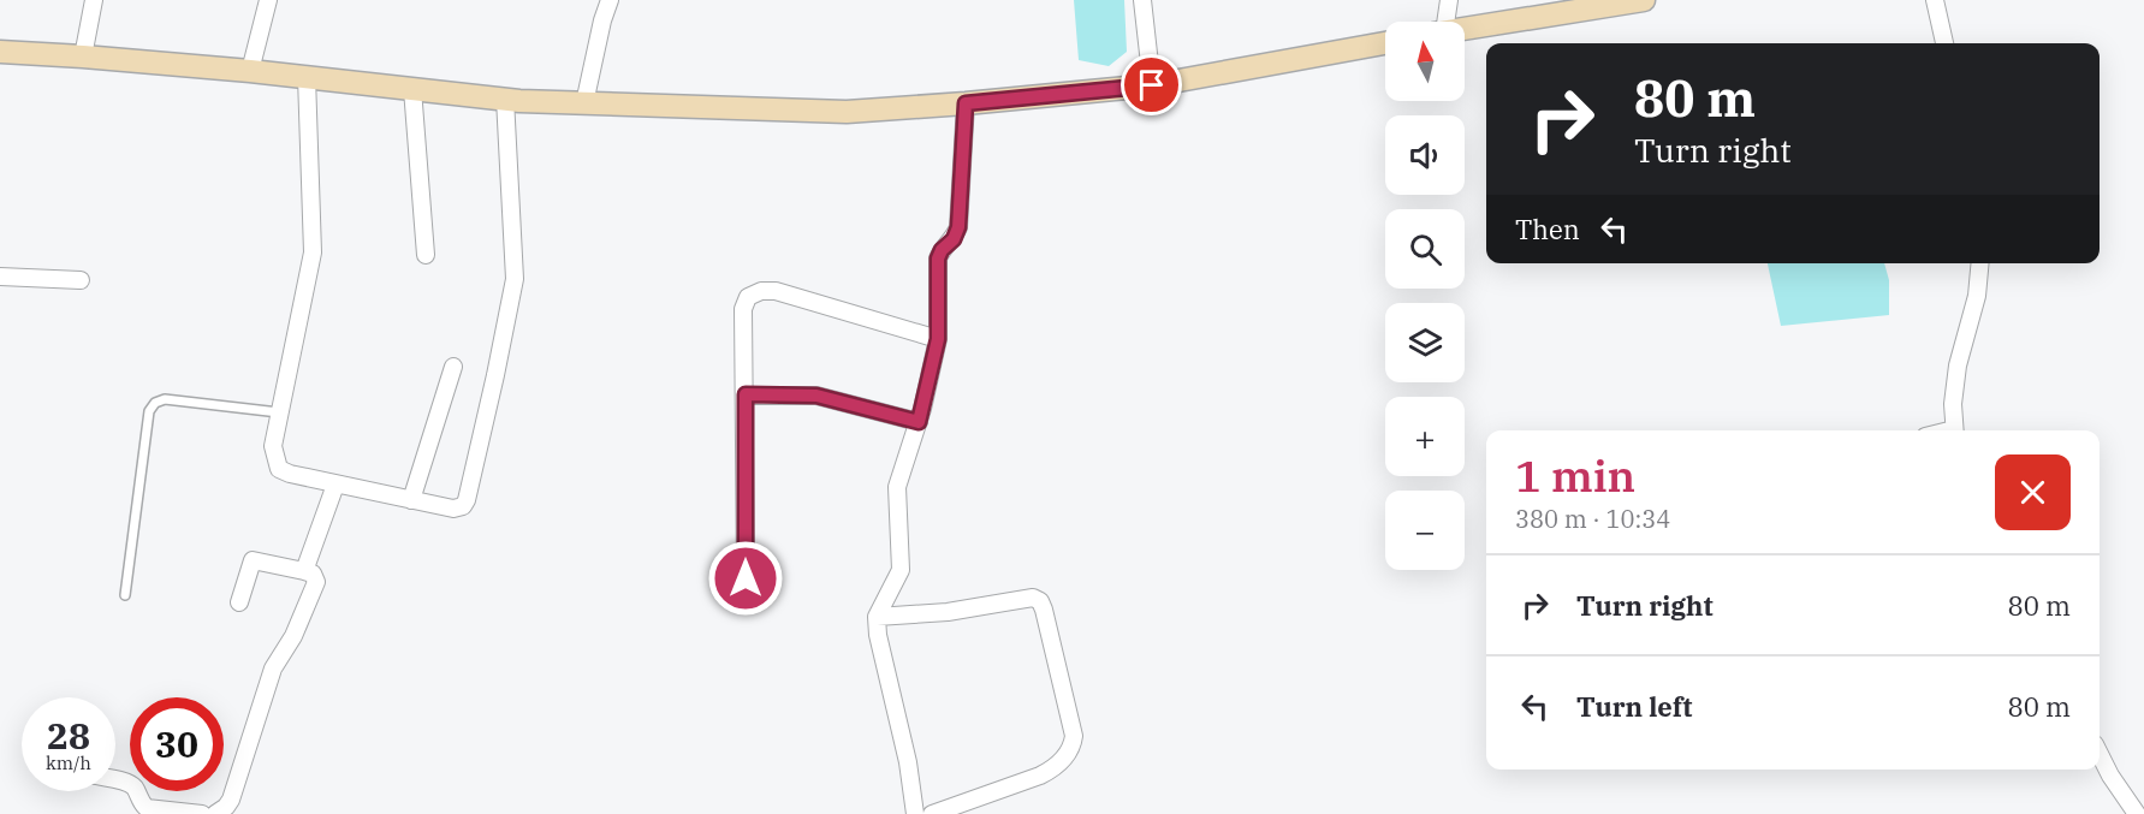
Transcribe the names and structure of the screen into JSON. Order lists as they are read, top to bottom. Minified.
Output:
{"north":"top","page":{"map_buttons":["+","−"],"turn":["80 m","Turn right"],"then":"Then","heading":["1 min","380 m · 10:34"],"list":[{"name":"Turn right","value":"80 m"},{"name":"Turn left","value":"80 m"}],"speed":"28 km/h","limit":"30"}}
